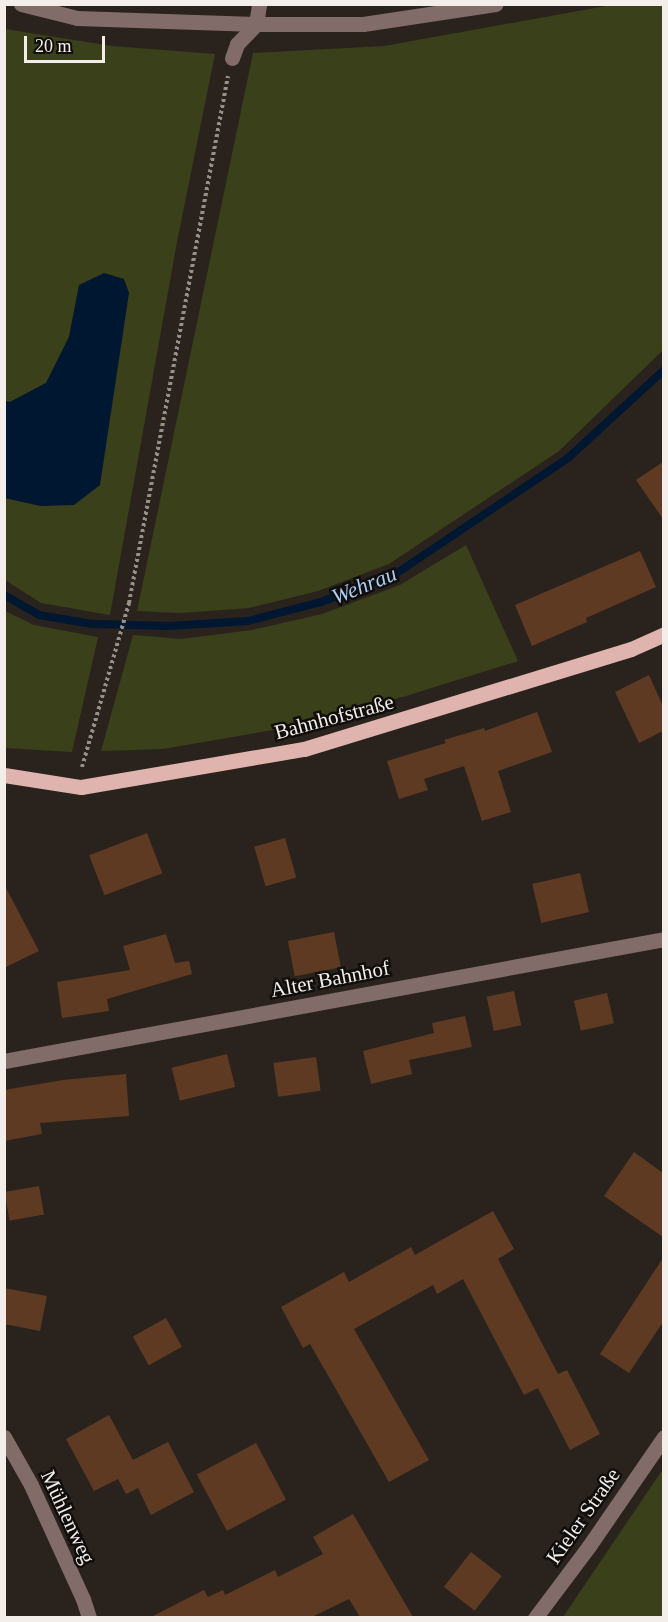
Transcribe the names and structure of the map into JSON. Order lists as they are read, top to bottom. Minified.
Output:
{"streets":{"main road":["Bahnhofstraße"],"street":["Alter Bahnhof","Kieler Straße","Mühlenweg"]},"water":["Wehrau"],"scale_bar":"20 m"}
